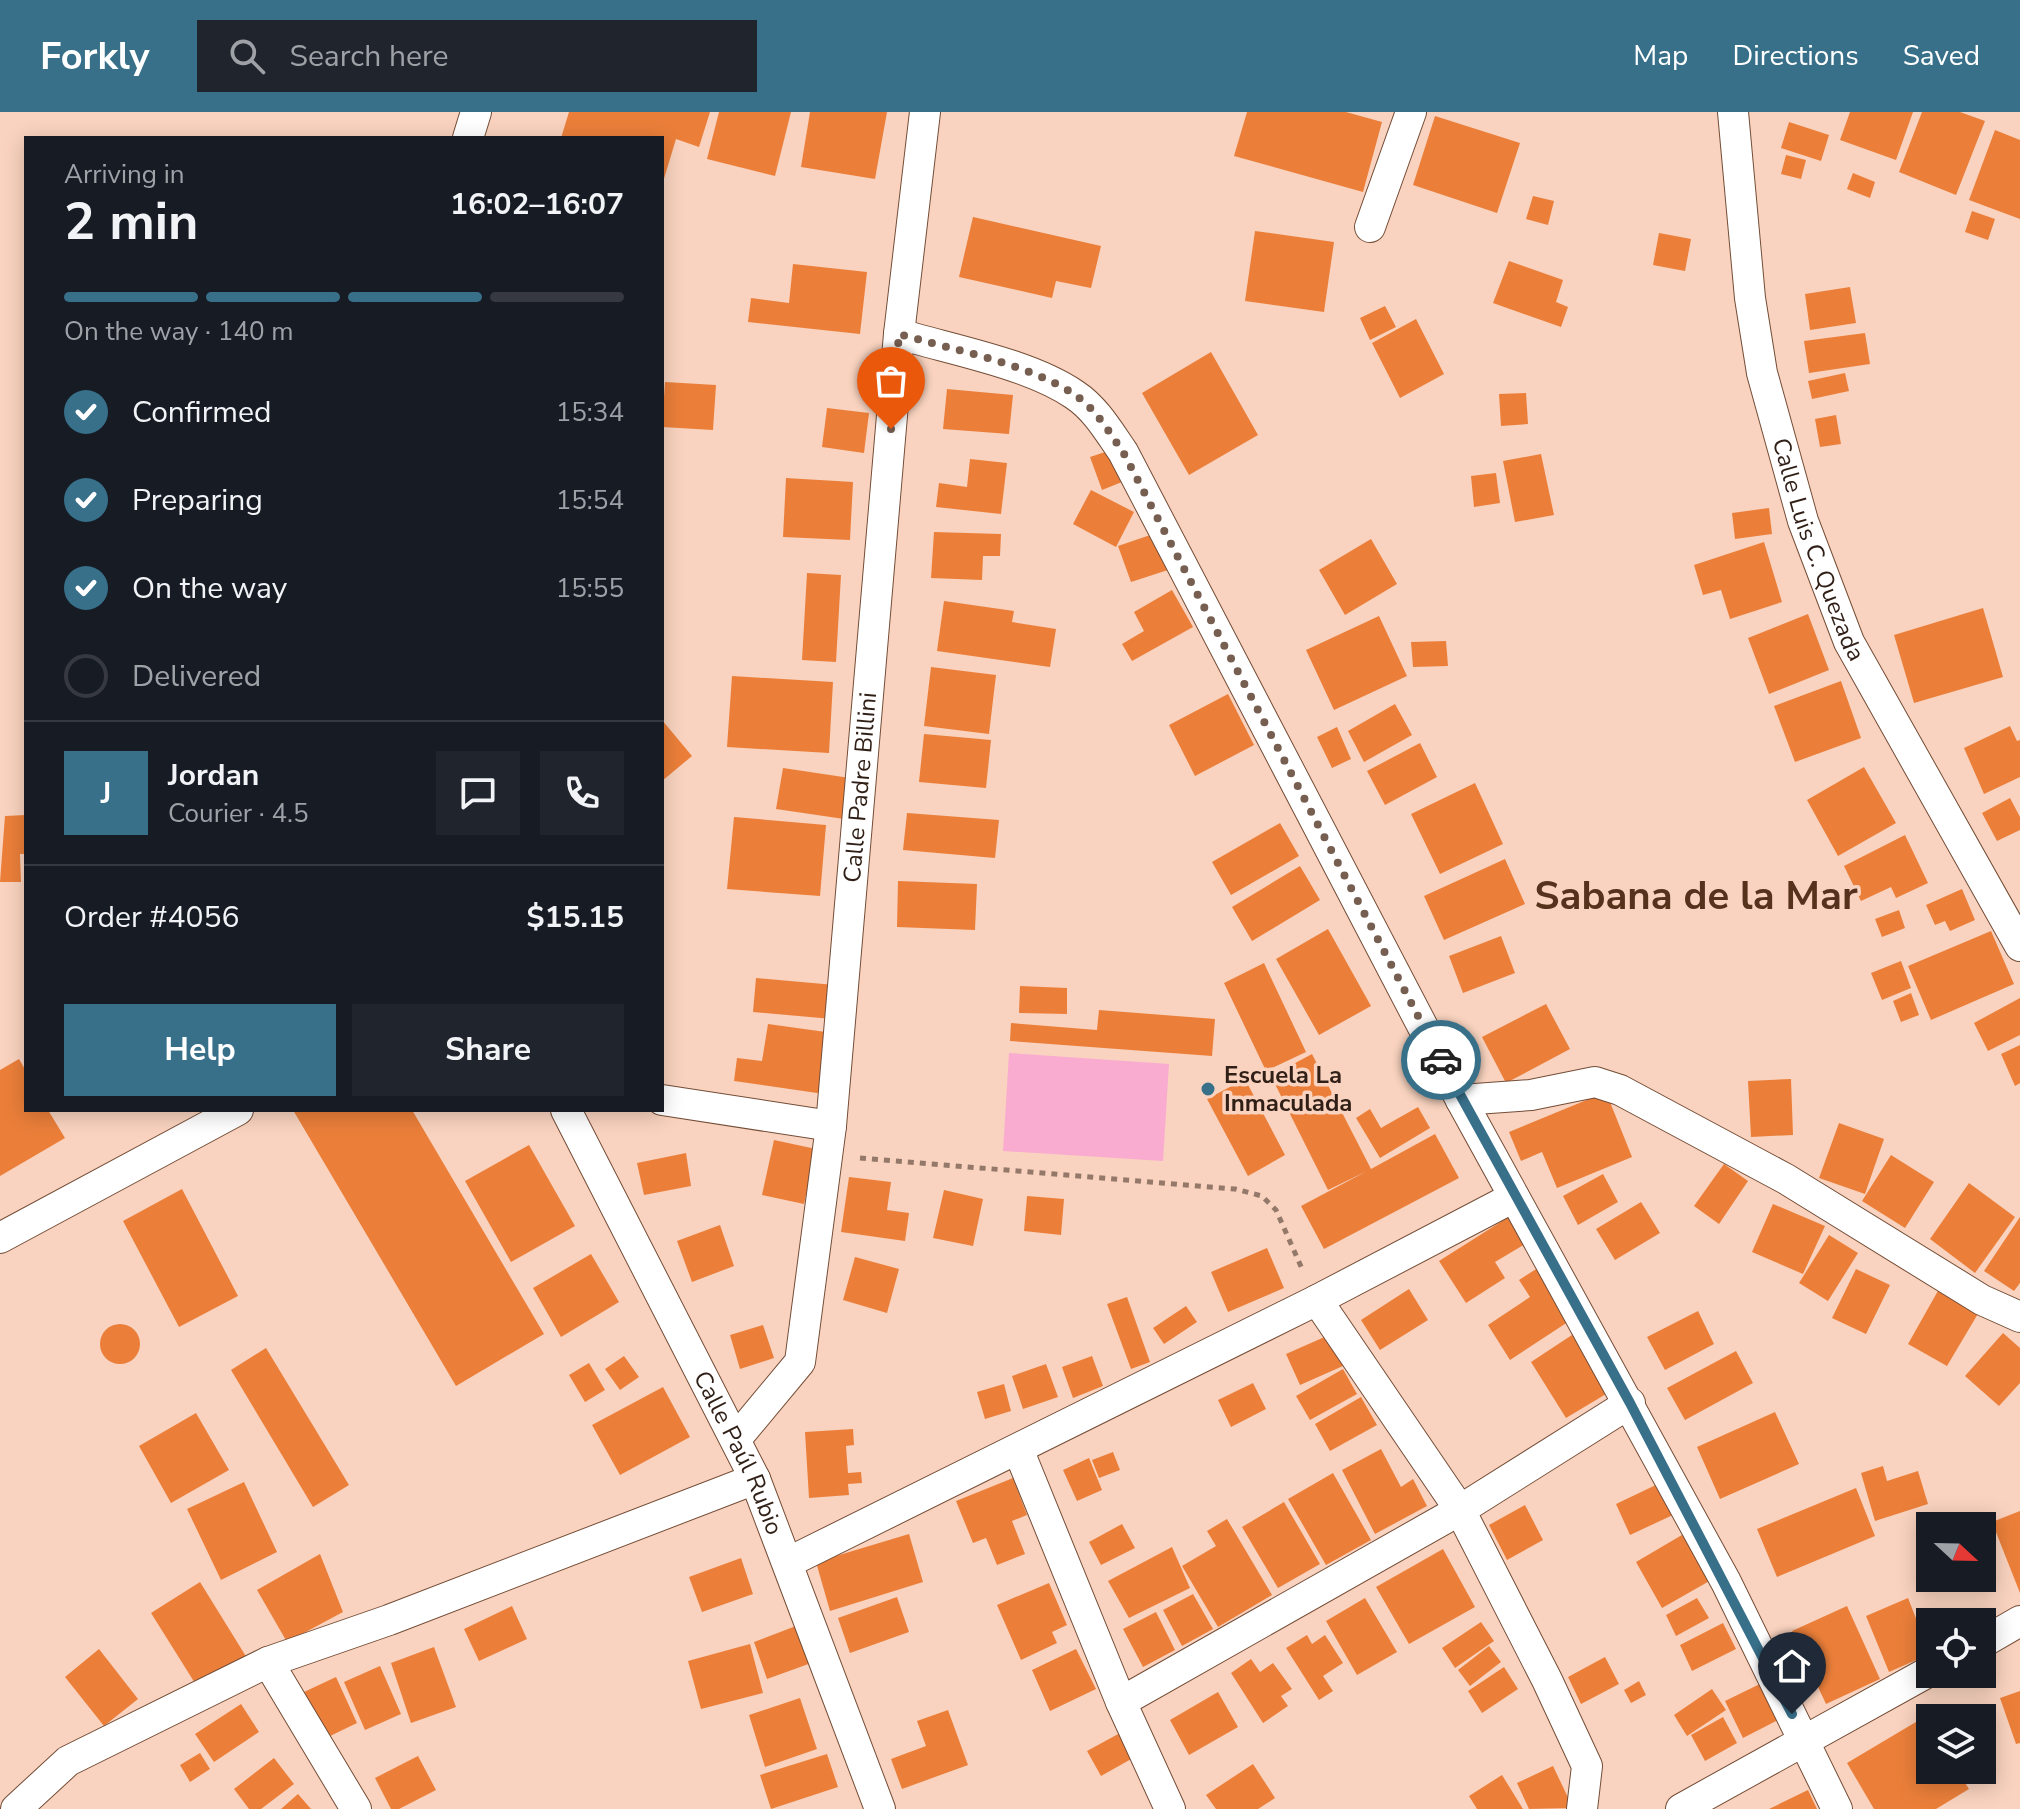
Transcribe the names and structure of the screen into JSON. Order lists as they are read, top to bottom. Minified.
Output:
{"streets":{"street":["Calle Luis C. Quezada","Calle Padre Billini","Calle Paúl Rubio"]},"crossings":[["Calle Padre Billini","Calle Paúl Rubio"]],"districts":["Sabana de la Mar"],"places":["Escuela La Inmaculada"],"north":"right","page":{"header":"Forkly","search":"Search here","nav":["Map","Directions","Saved"],"heading":["2 min","Arriving in","16:02–16:07"],"panel":["Jordan","Courier · 4.5","Order #4056","$15.15"],"bar":"On the way · 140 m","list":[["Confirmed","15:34"],["Preparing","15:54"],["On the way","15:55"],"Delivered"],"round":"J","buttons":["Help","Share"]}}
